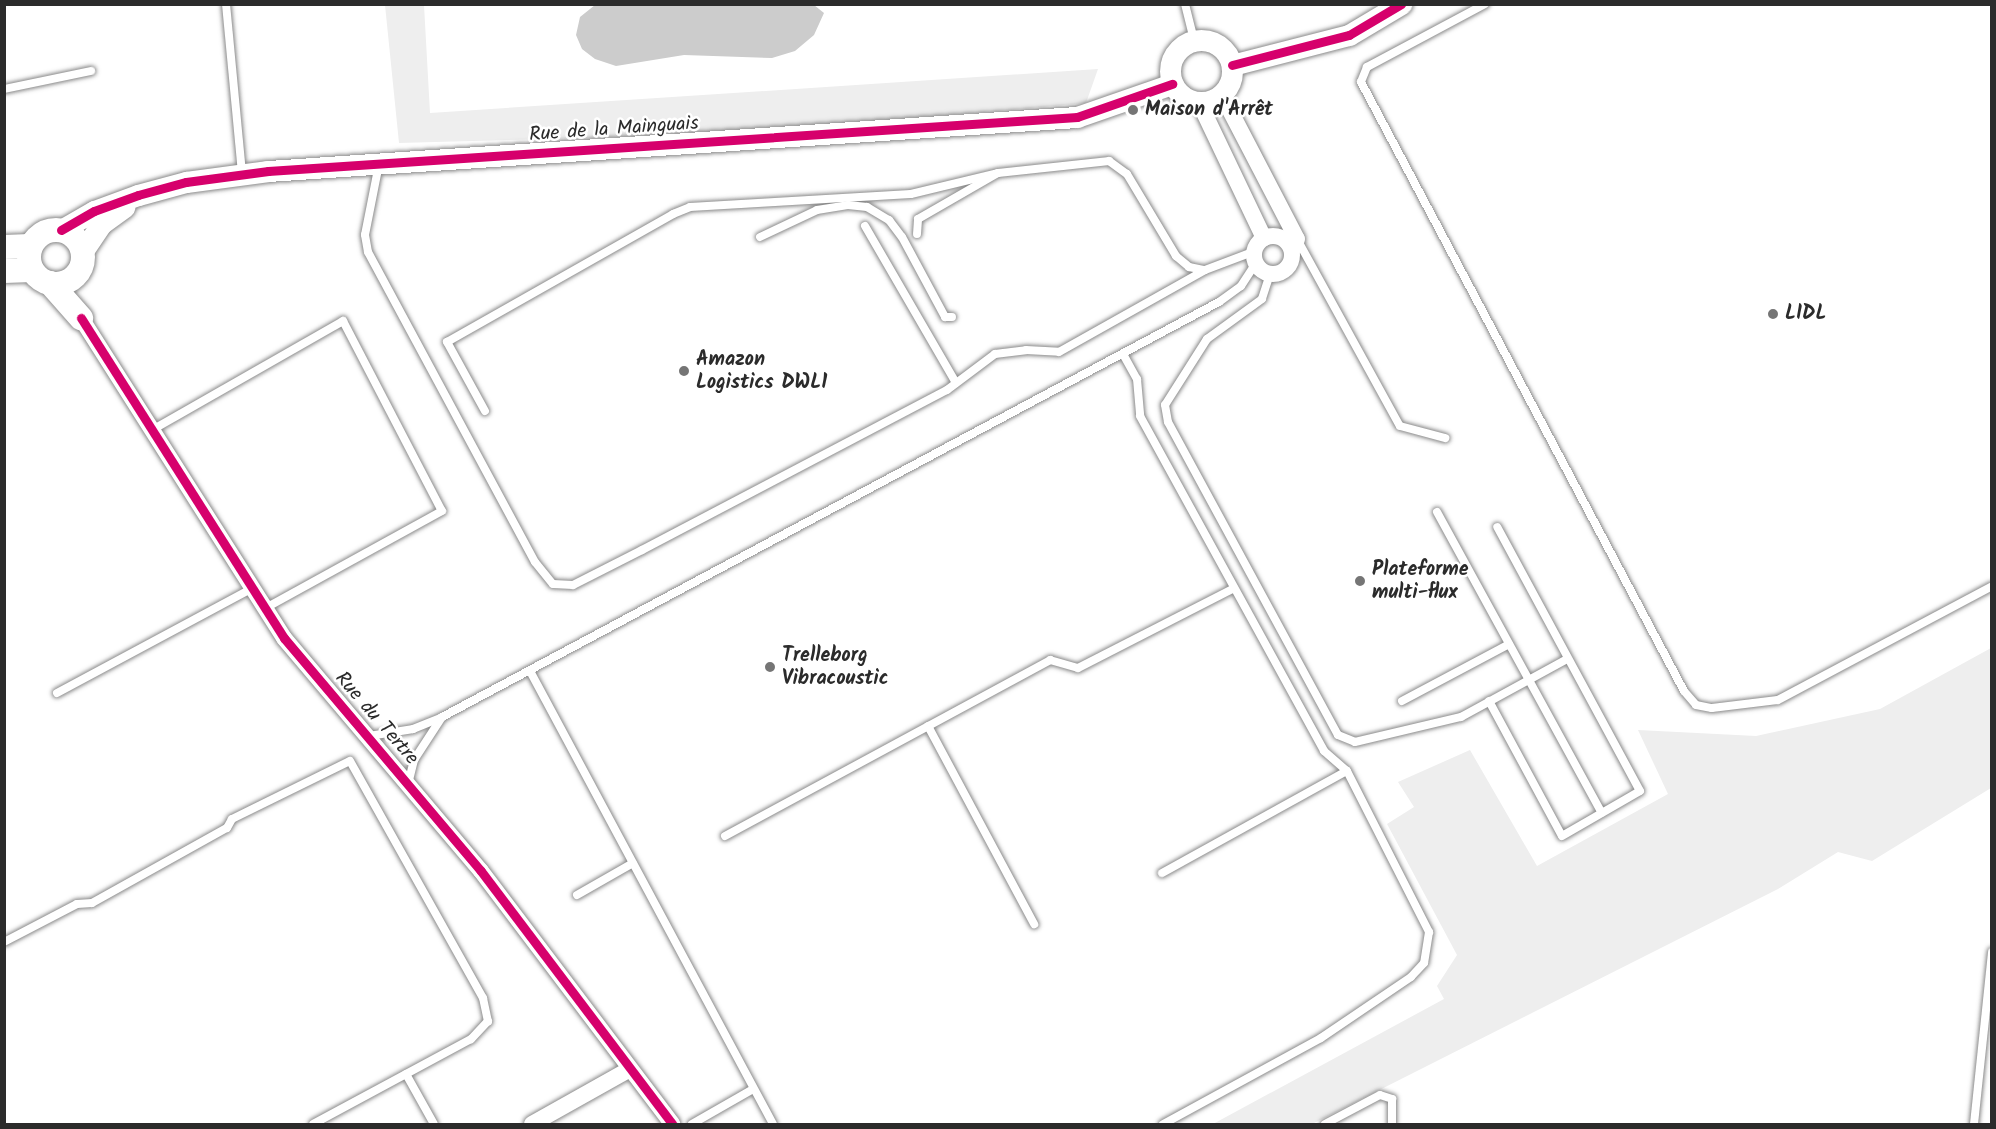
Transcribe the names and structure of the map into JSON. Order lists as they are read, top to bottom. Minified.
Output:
{"streets":{"street":["Rue de la Mainguais","Rue du Tertre"]},"places":["Maison d'Arrêt","LIDL","Amazon Logistics DWL1","Plateforme multi-flux","Trelleborg Vibracoustic"]}
